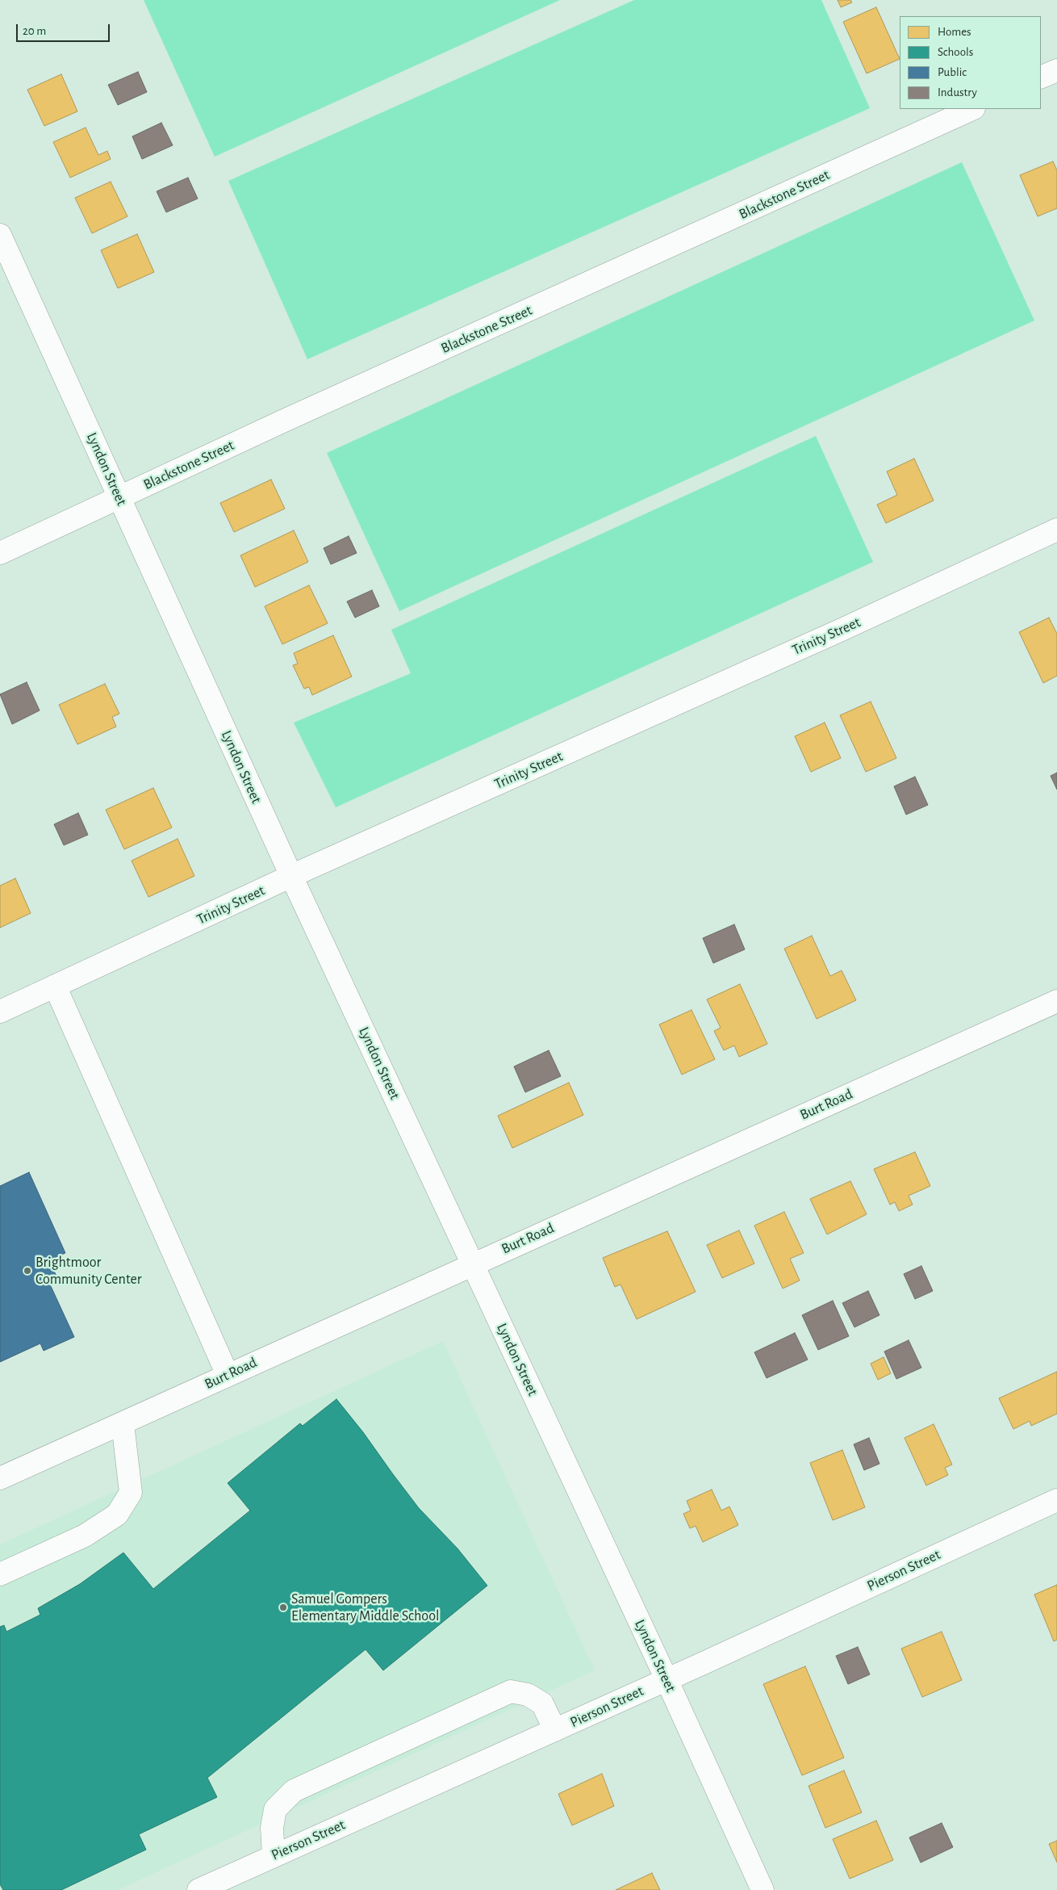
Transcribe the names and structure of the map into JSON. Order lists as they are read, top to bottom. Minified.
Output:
{"streets":{"street":["Blackstone Street","Lyndon Street","Trinity Street","Burt Road","Pierson Street"]},"crossings":[["Blackstone Street","Lyndon Street"],["Lyndon Street","Trinity Street"],["Lyndon Street","Burt Road"],["Lyndon Street","Pierson Street"]],"places":["Brightmoor Community Center","Samuel Gompers Elementary Middle School"],"legend":["Homes","Schools","Public","Industry"],"scale_bar":"20 m"}
